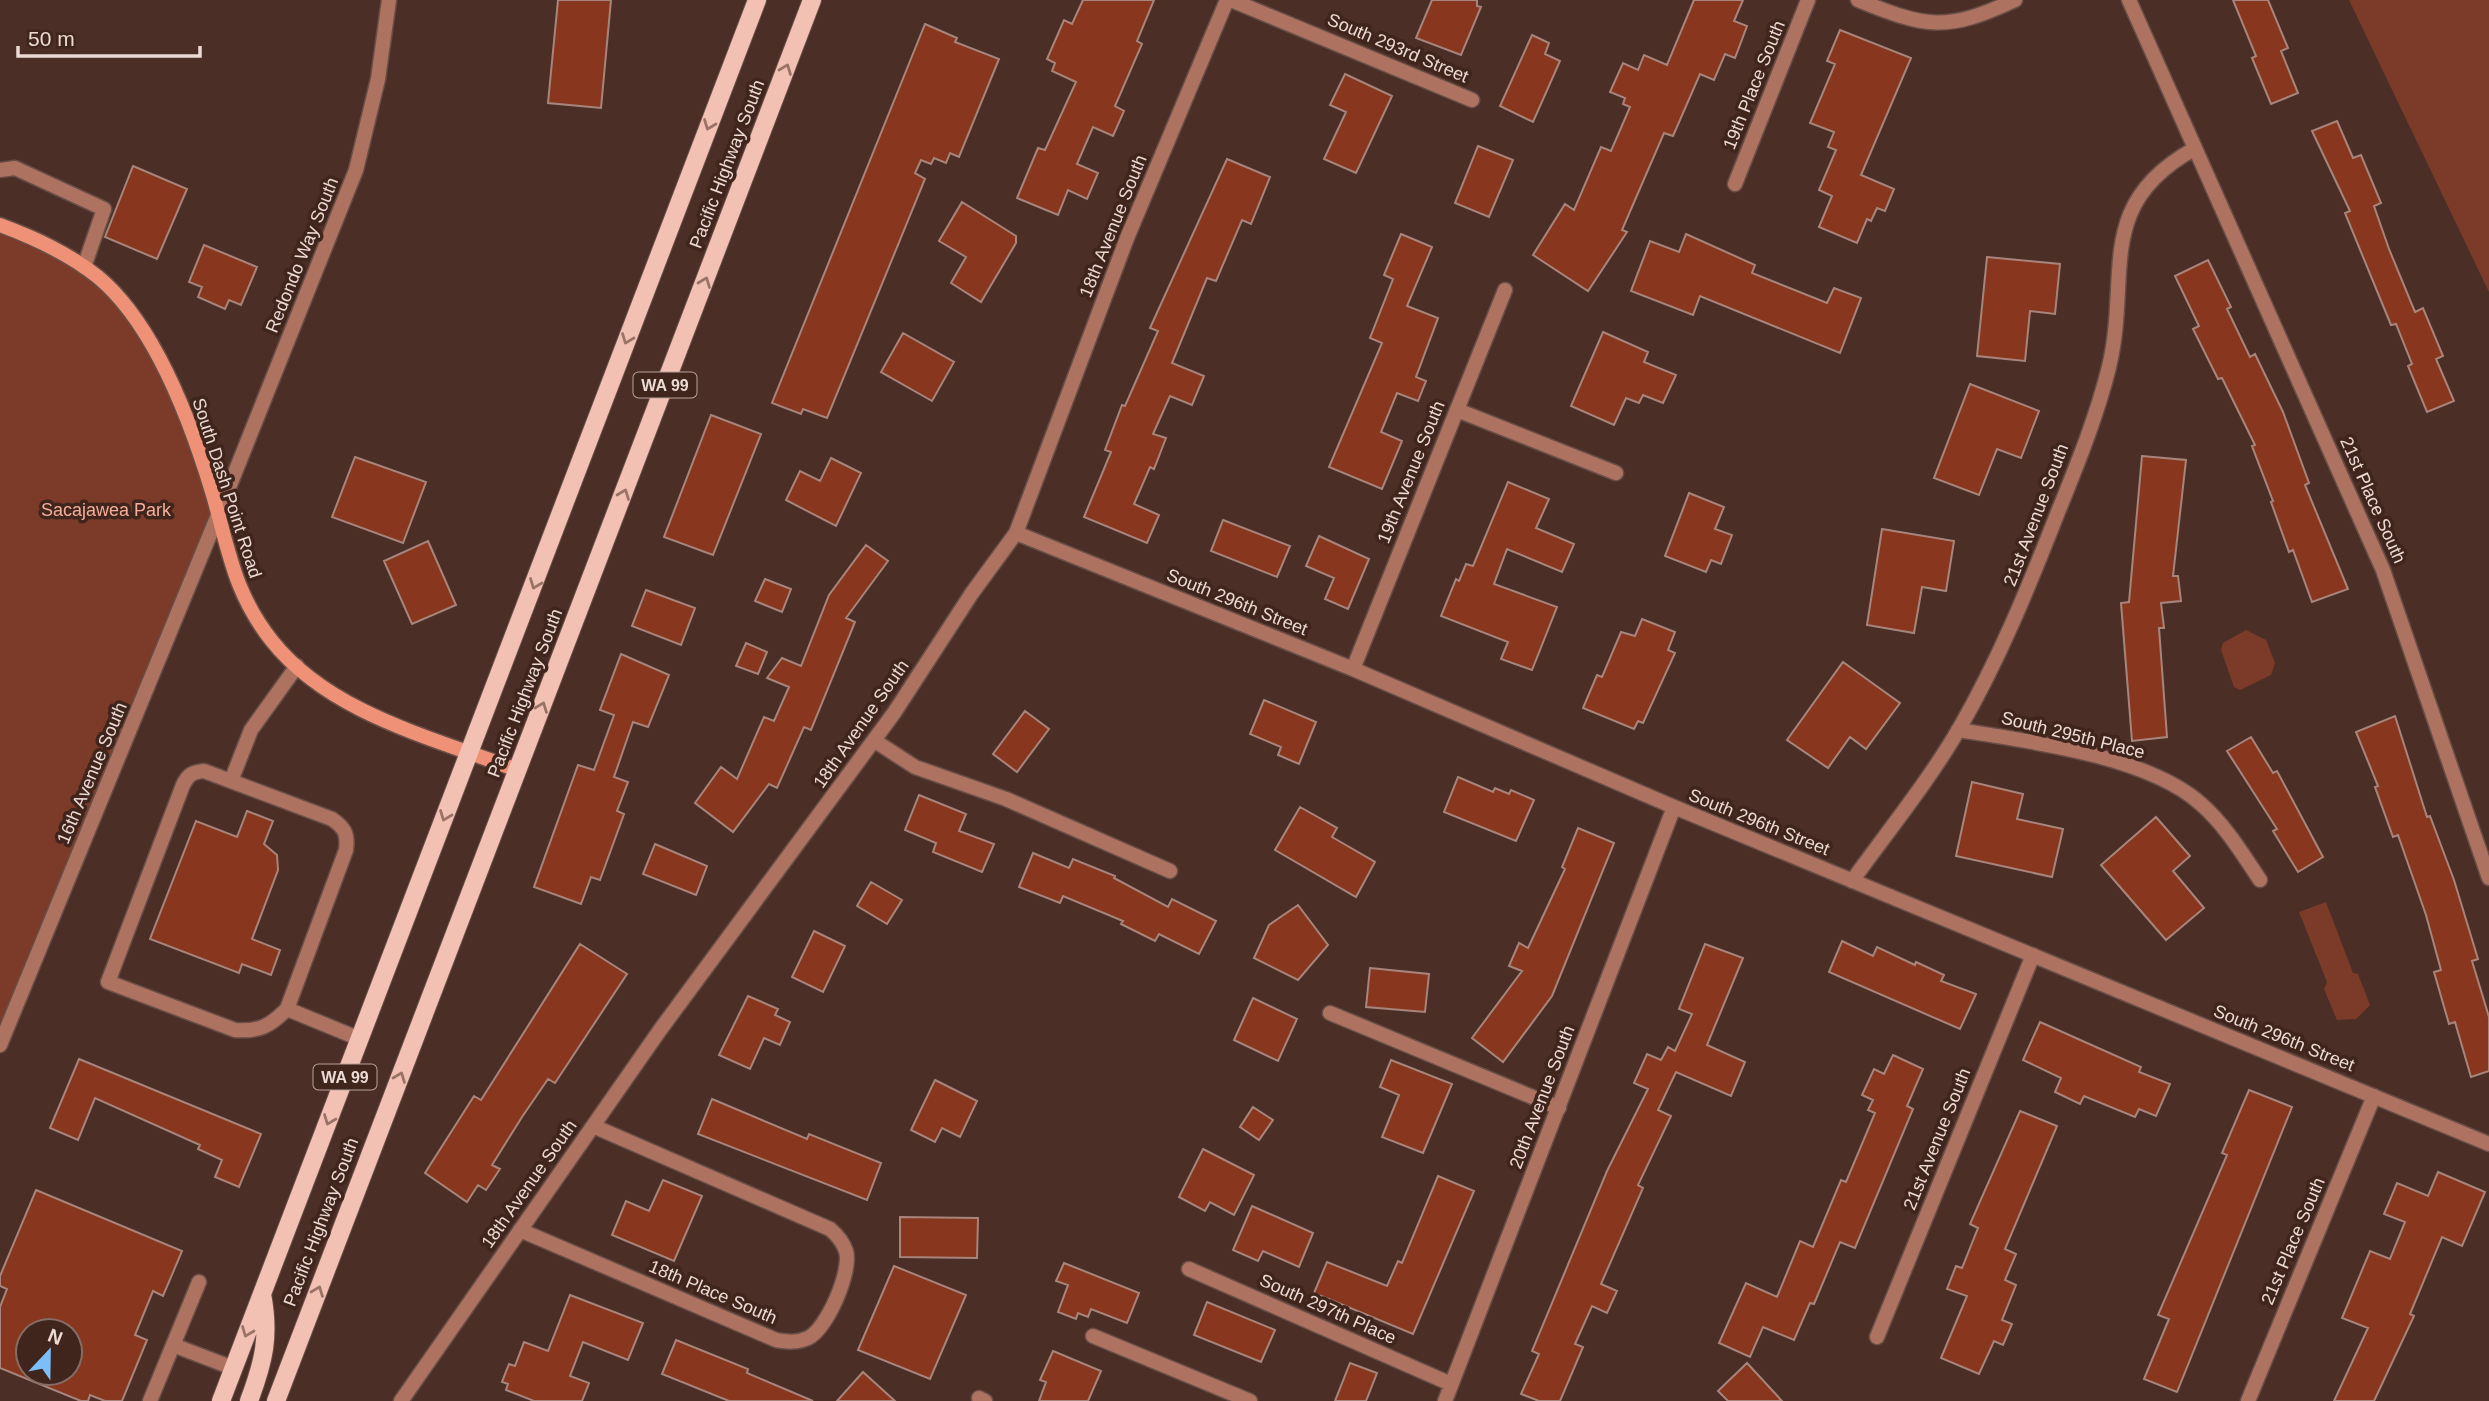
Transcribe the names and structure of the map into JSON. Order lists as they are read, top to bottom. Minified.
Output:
{"streets":{"main road":["Pacific Highway South","WA 99","South Dash Point Road"],"street":["South 293rd Street","19th Place South","18th Avenue South","Redondo Way South","19th Avenue South","21st Place South","21st Avenue South","South 296th Street","South 295th Place","16th Avenue South","20th Avenue South","18th Place South","South 297th Place"]},"crossings":[["South 293rd Street","18th Avenue South"],["Pacific Highway South","South Dash Point Road"],["18th Avenue South","South 296th Street"],["18th Avenue South","18th Place South"],["Redondo Way South","South Dash Point Road"],["Redondo Way South","16th Avenue South"],["19th Avenue South","South 296th Street"],["South Dash Point Road","16th Avenue South"],["21st Place South","21st Avenue South"],["21st Place South","South 296th Street"],["21st Avenue South","South 296th Street"],["21st Avenue South","South 295th Place"],["South 296th Street","20th Avenue South"],["20th Avenue South","South 297th Place"]],"parks":["Sacajawea Park"],"scale_bar":"50 m","north":"top"}
